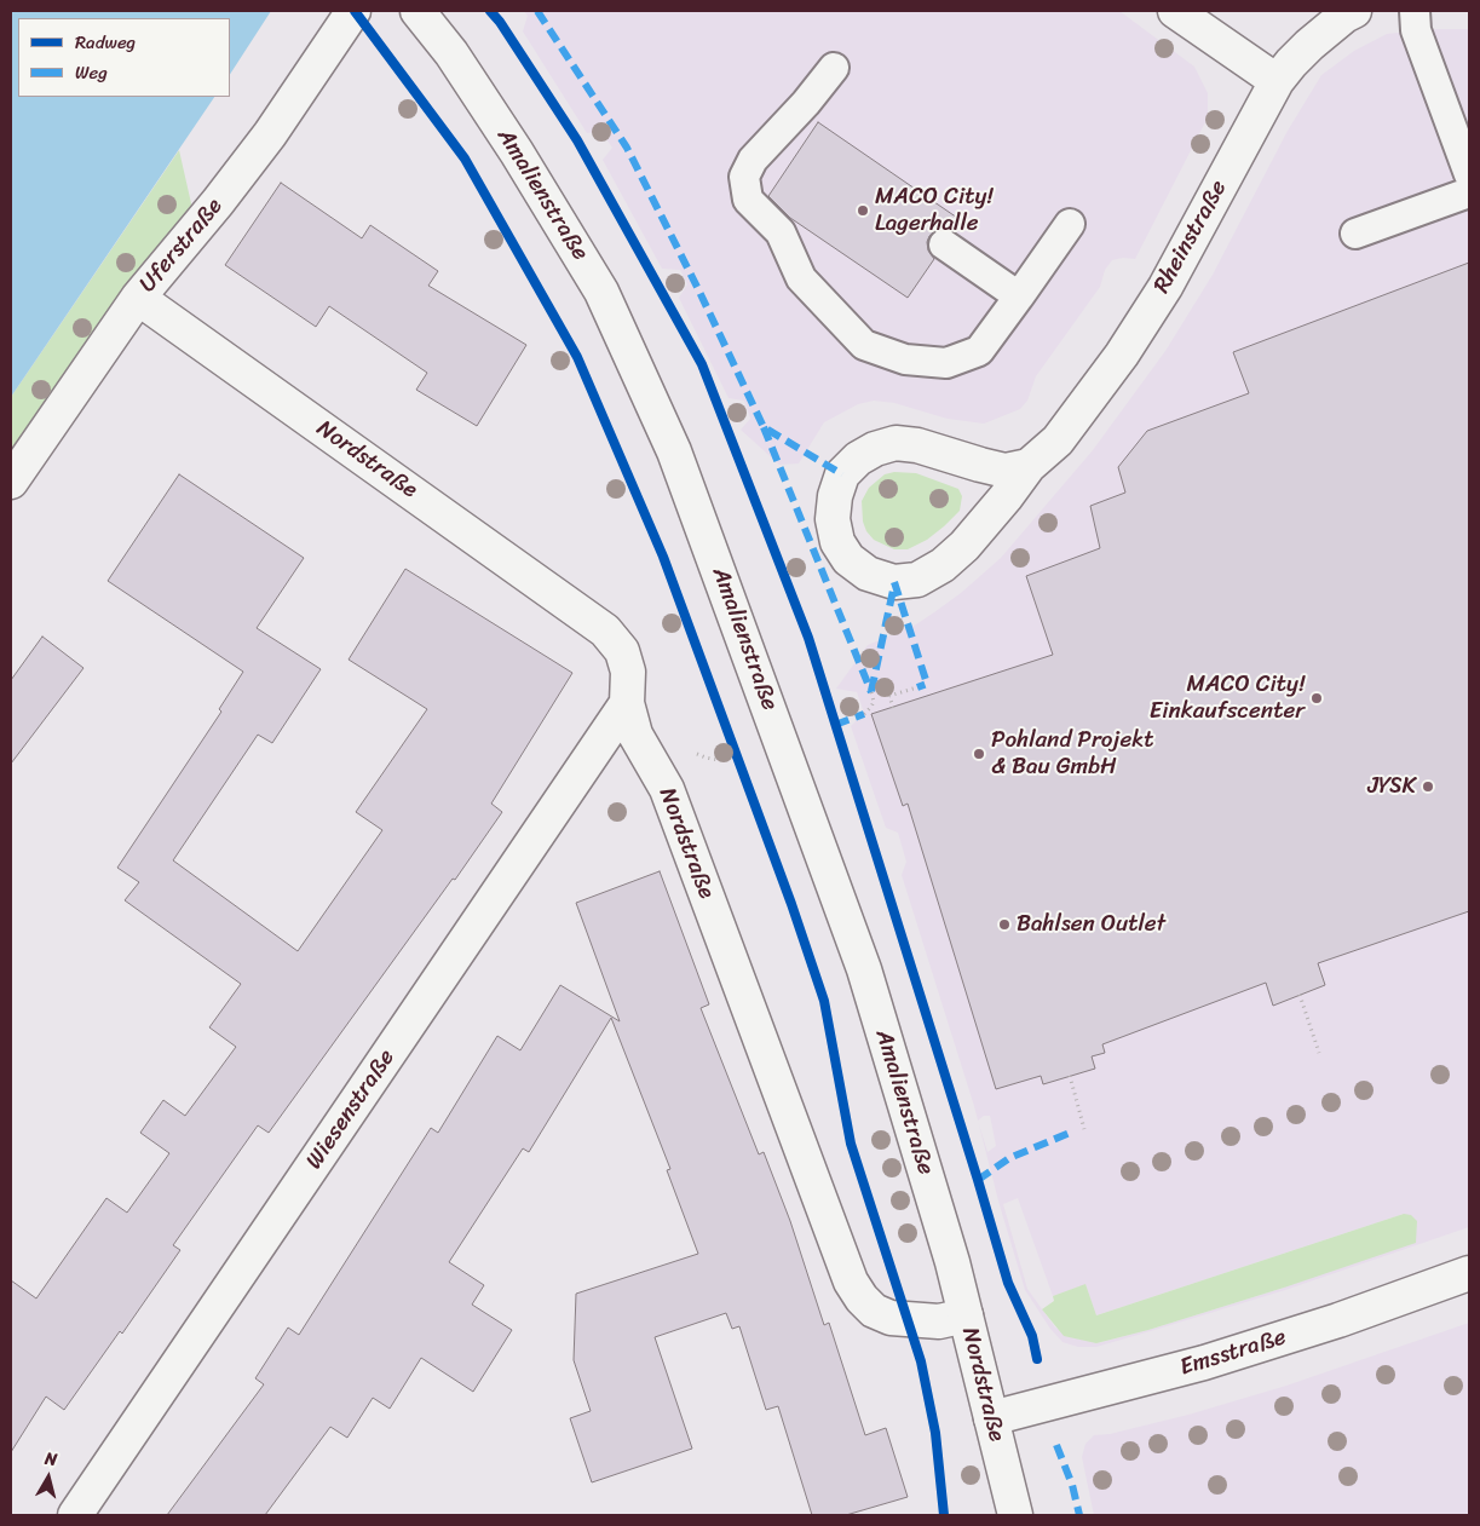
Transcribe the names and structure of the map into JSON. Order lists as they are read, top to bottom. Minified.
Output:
{"streets":{"street":["Amalienstraße","Rheinstraße","Uferstraße","Nordstraße","Wiesenstraße","Emsstraße"]},"crossings":[["Amalienstraße","Nordstraße"],["Uferstraße","Nordstraße"],["Nordstraße","Wiesenstraße"],["Nordstraße","Emsstraße"]],"places":["MACO City! Lagerhalle","MACO City! Einkaufscenter","Pohland Projekt & Bau GmbH","JYSK","Bahlsen Outlet"],"legend":["Radweg","Weg"],"north":"top"}
